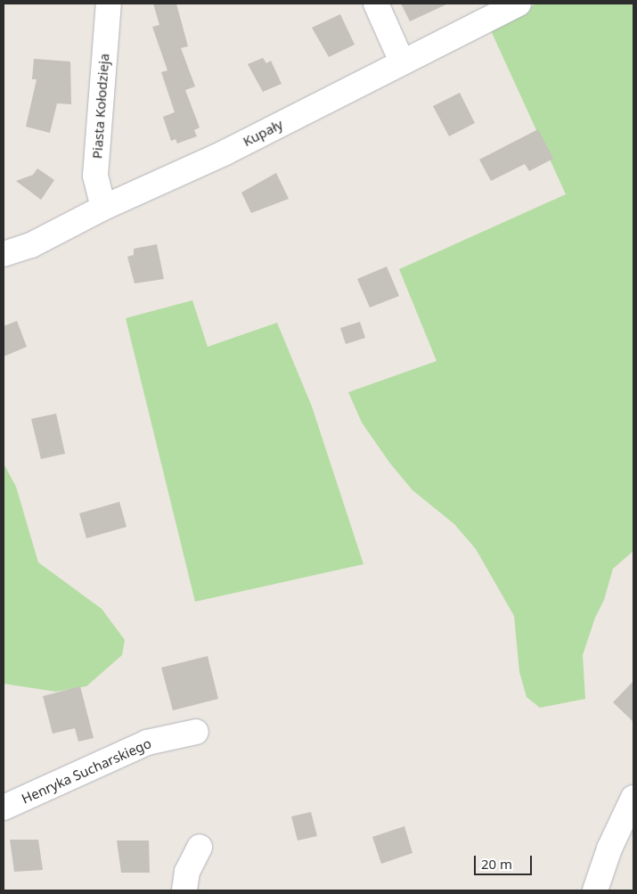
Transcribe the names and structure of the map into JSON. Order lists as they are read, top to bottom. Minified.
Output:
{"streets":{"street":["Piasta Kołodzieja","Kupały","Henryka Sucharskiego"]},"crossings":[["Piasta Kołodzieja","Kupały"]],"scale_bar":"20 m"}
